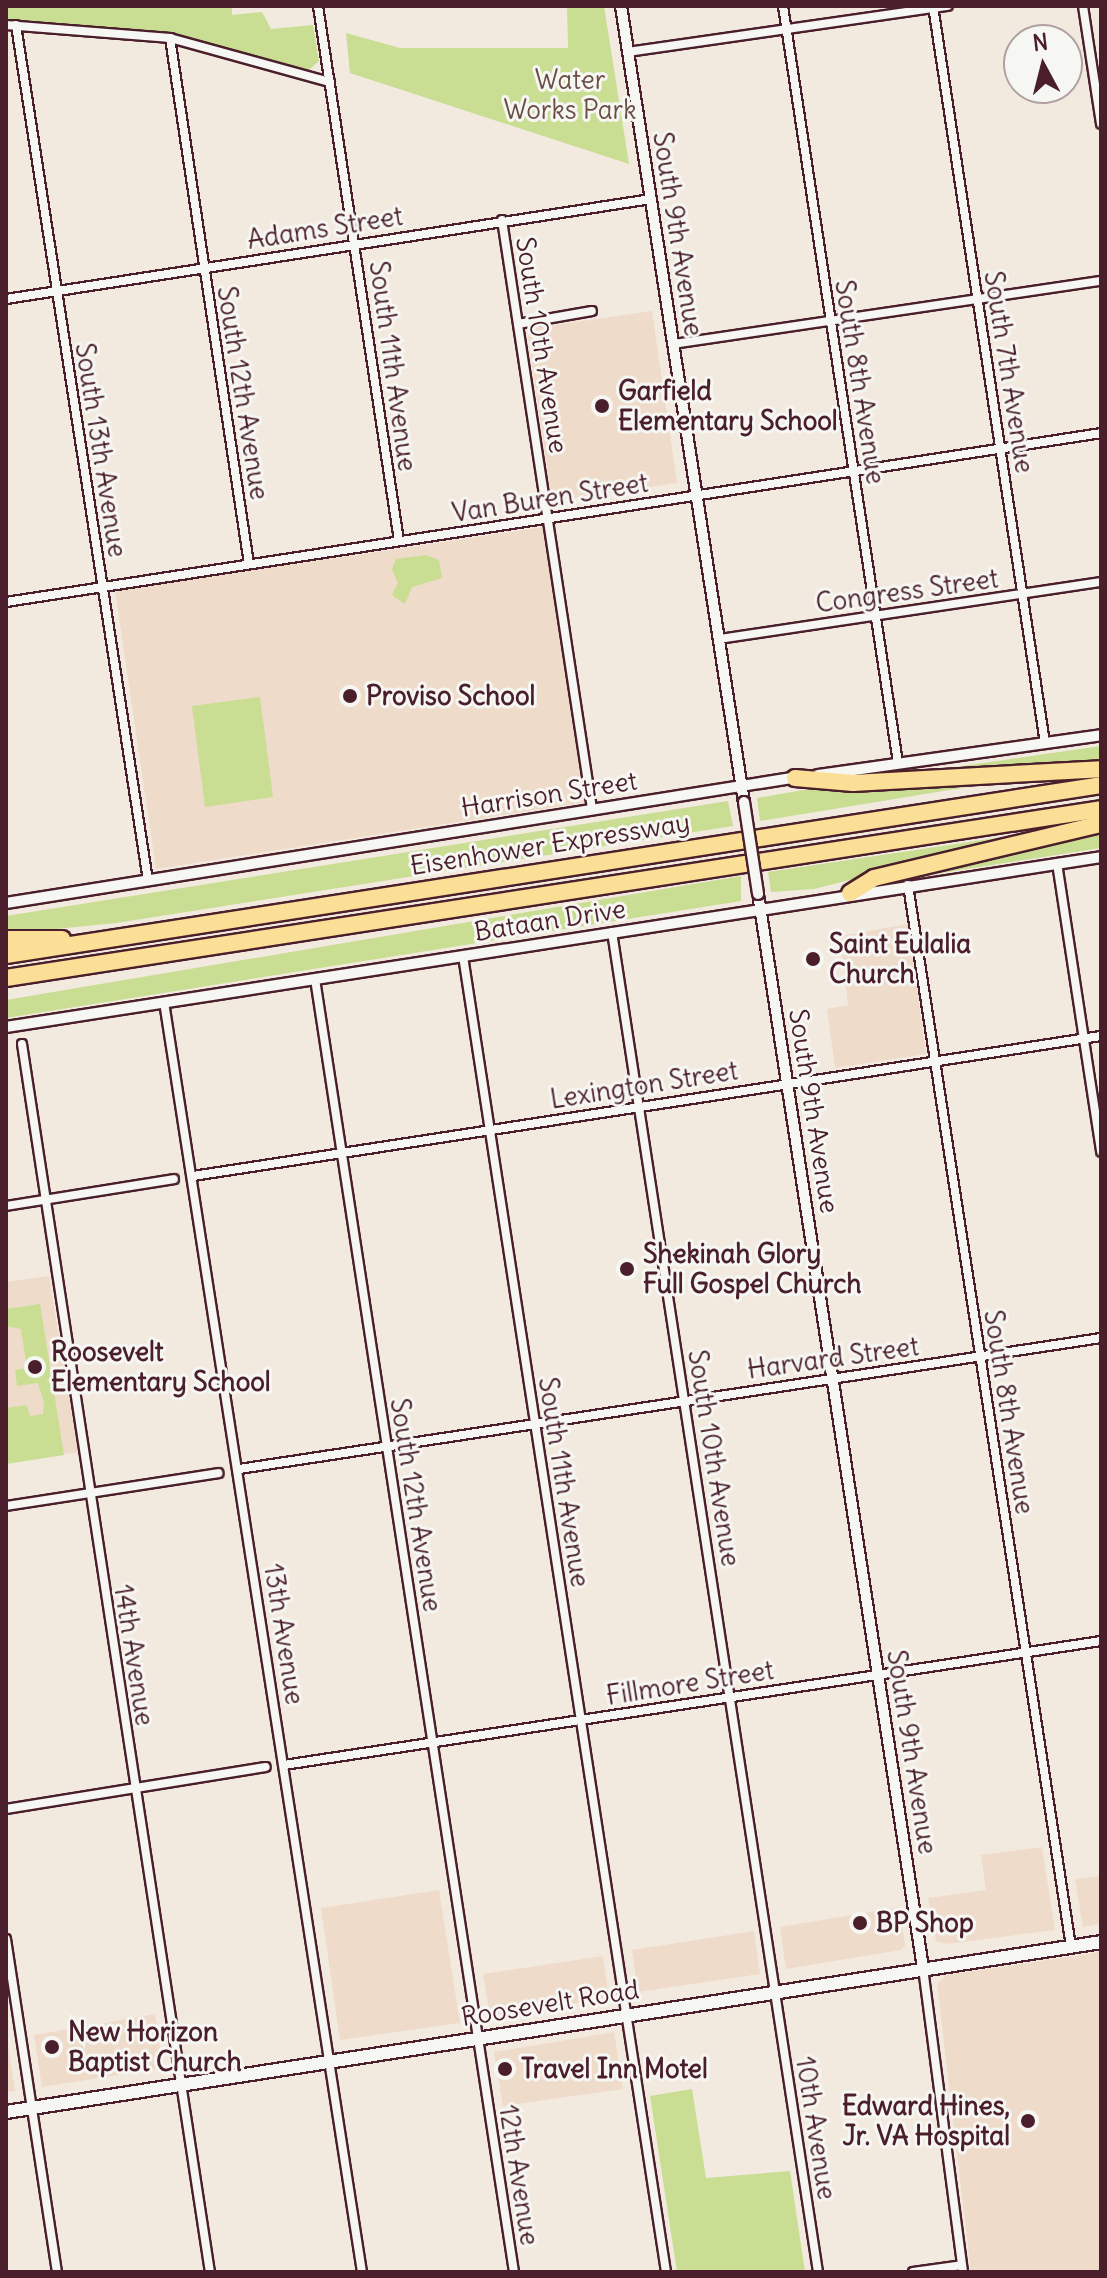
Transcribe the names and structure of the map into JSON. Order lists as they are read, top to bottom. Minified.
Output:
{"streets":{"highway":["Eisenhower Expressway"],"main road":["Roosevelt Road"],"street":["Adams Street","South 9th Avenue","South 10th Avenue","South 11th Avenue","South 7th Avenue","South 8th Avenue","South 12th Avenue","South 13th Avenue","Van Buren Street","Congress Street","Harrison Street","Bataan Drive","Lexington Street","Harvard Street","13th Avenue","14th Avenue","Fillmore Street","10th Avenue","12th Avenue"]},"crossings":[["Adams Street","South 9th Avenue"],["Adams Street","South 10th Avenue"],["Adams Street","South 11th Avenue"],["Adams Street","South 12th Avenue"],["Adams Street","South 13th Avenue"],["South 9th Avenue","Van Buren Street"],["South 9th Avenue","Congress Street"],["South 9th Avenue","Harrison Street"],["South 9th Avenue","Bataan Drive"],["South 9th Avenue","Lexington Street"],["South 9th Avenue","Harvard Street"],["South 9th Avenue","Fillmore Street"],["South 9th Avenue","Roosevelt Road"],["South 10th Avenue","Van Buren Street"],["South 10th Avenue","Harrison Street"],["South 10th Avenue","Bataan Drive"],["South 10th Avenue","Lexington Street"],["South 10th Avenue","Harvard Street"],["South 10th Avenue","Fillmore Street"],["South 10th Avenue","Roosevelt Road"],["South 10th Avenue","10th Avenue"],["South 11th Avenue","Van Buren Street"],["South 11th Avenue","Bataan Drive"],["South 11th Avenue","Lexington Street"],["South 11th Avenue","Harvard Street"],["South 11th Avenue","Fillmore Street"],["South 11th Avenue","Roosevelt Road"],["South 7th Avenue","Van Buren Street"],["South 7th Avenue","Congress Street"],["South 7th Avenue","Harrison Street"],["South 8th Avenue","Van Buren Street"],["South 8th Avenue","Congress Street"],["South 8th Avenue","Harrison Street"],["South 8th Avenue","Bataan Drive"],["South 8th Avenue","Lexington Street"],["South 8th Avenue","Harvard Street"],["South 8th Avenue","Fillmore Street"],["South 8th Avenue","Roosevelt Road"],["South 12th Avenue","Van Buren Street"],["South 12th Avenue","Bataan Drive"],["South 12th Avenue","Lexington Street"],["South 12th Avenue","Harvard Street"],["South 12th Avenue","Fillmore Street"],["South 12th Avenue","Roosevelt Road"],["South 12th Avenue","12th Avenue"],["South 13th Avenue","Van Buren Street"],["South 13th Avenue","Harrison Street"],["Bataan Drive","13th Avenue"],["Lexington Street","13th Avenue"],["Harvard Street","13th Avenue"],["13th Avenue","Fillmore Street"],["13th Avenue","Roosevelt Road"],["14th Avenue","Roosevelt Road"],["Roosevelt Road","10th Avenue"],["Roosevelt Road","12th Avenue"]],"parks":["Water Works Park"],"places":["Garfield Elementary School","Proviso School","Saint Eulalia Church","Shekinah Glory Full Gospel Church","Roosevelt Elementary School","BP Shop","New Horizon Baptist Church","Travel Inn Motel","Edward Hines, Jr. VA Hospital"],"north":"top"}
